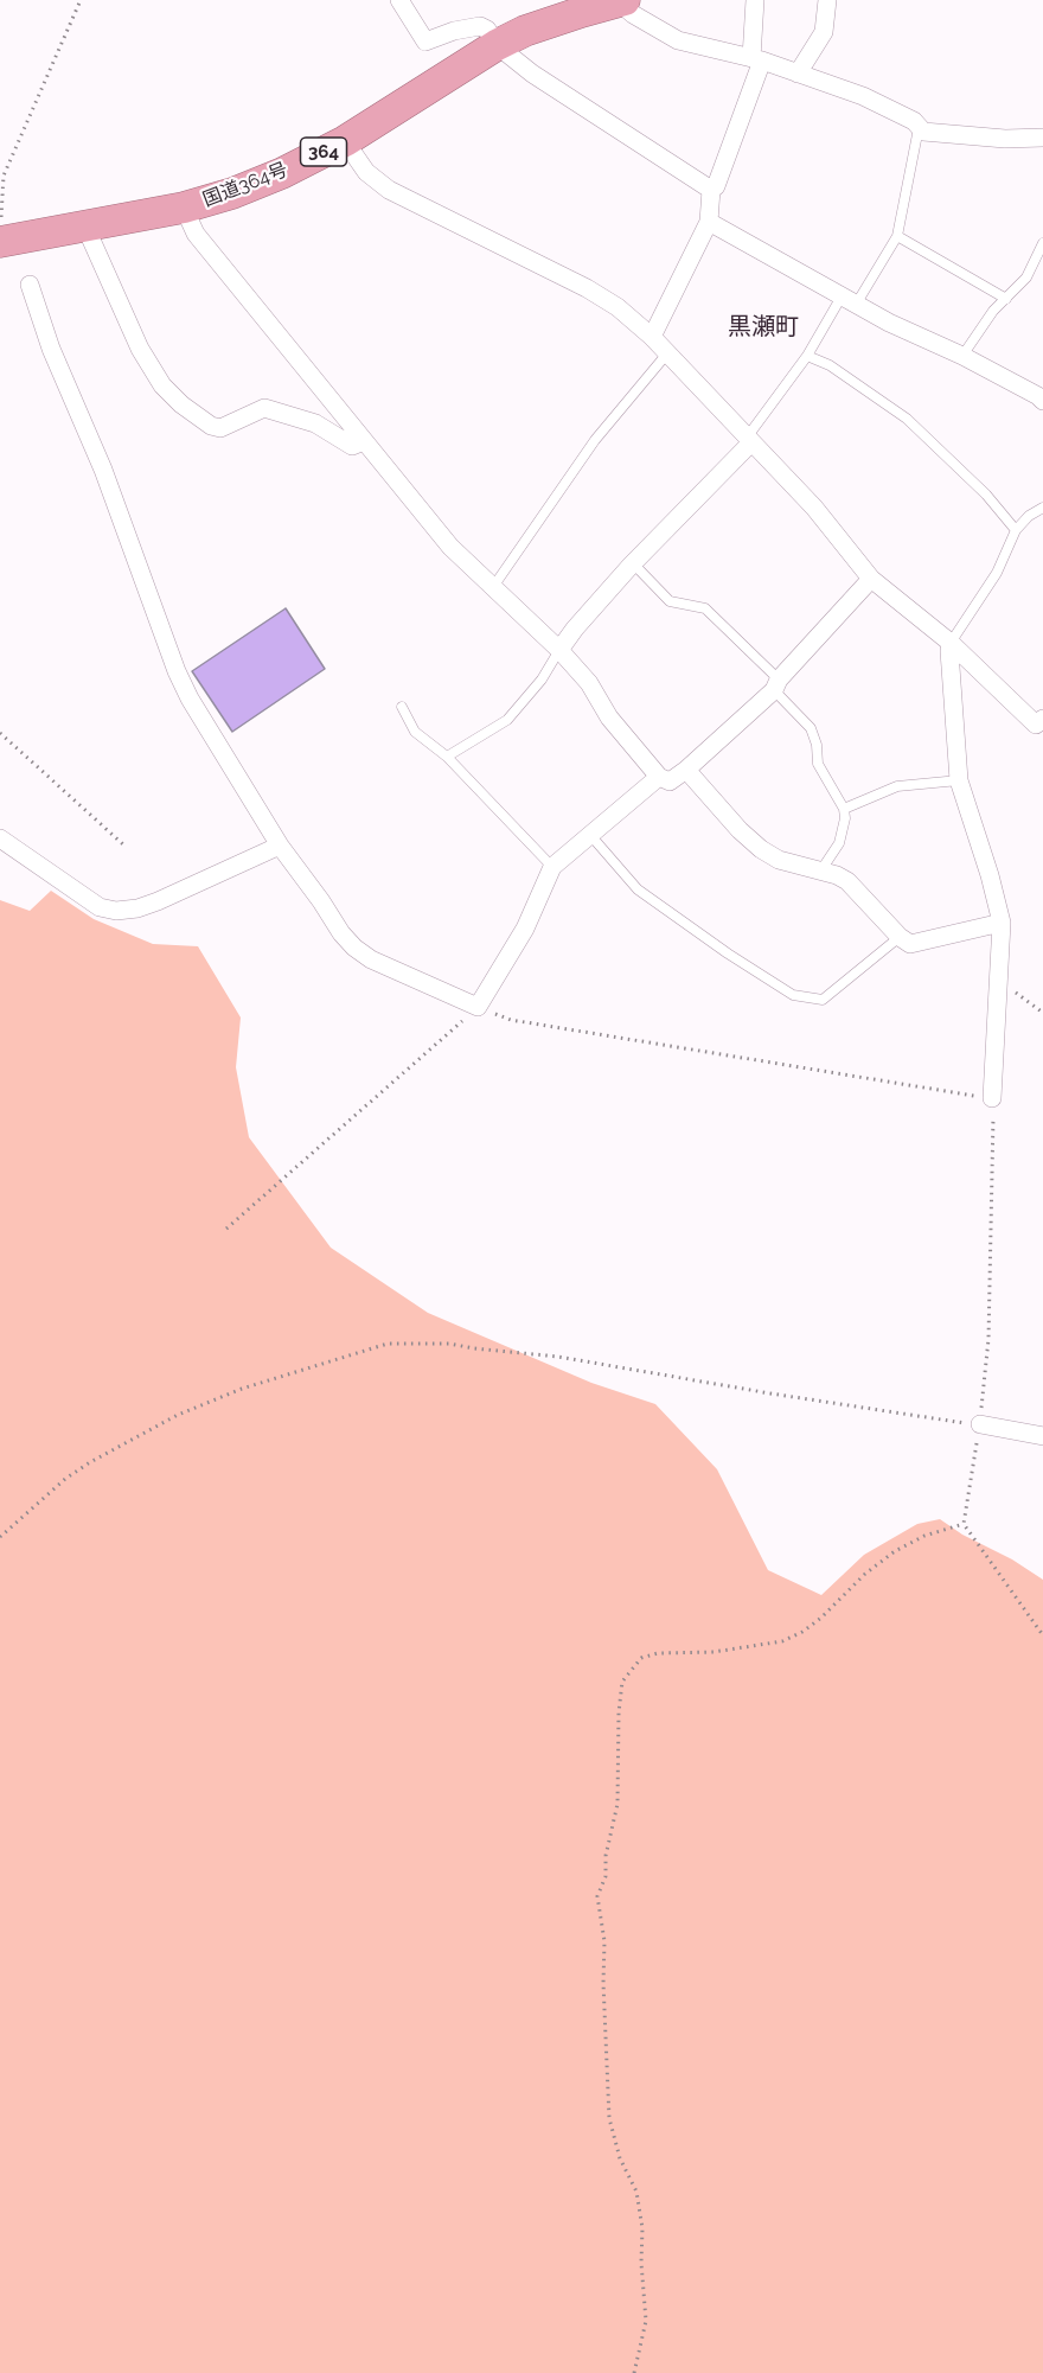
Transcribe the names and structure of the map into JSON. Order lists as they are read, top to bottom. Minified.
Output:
{"streets":{"highway":["364","国道364号"]},"districts":["黒瀬町"]}
